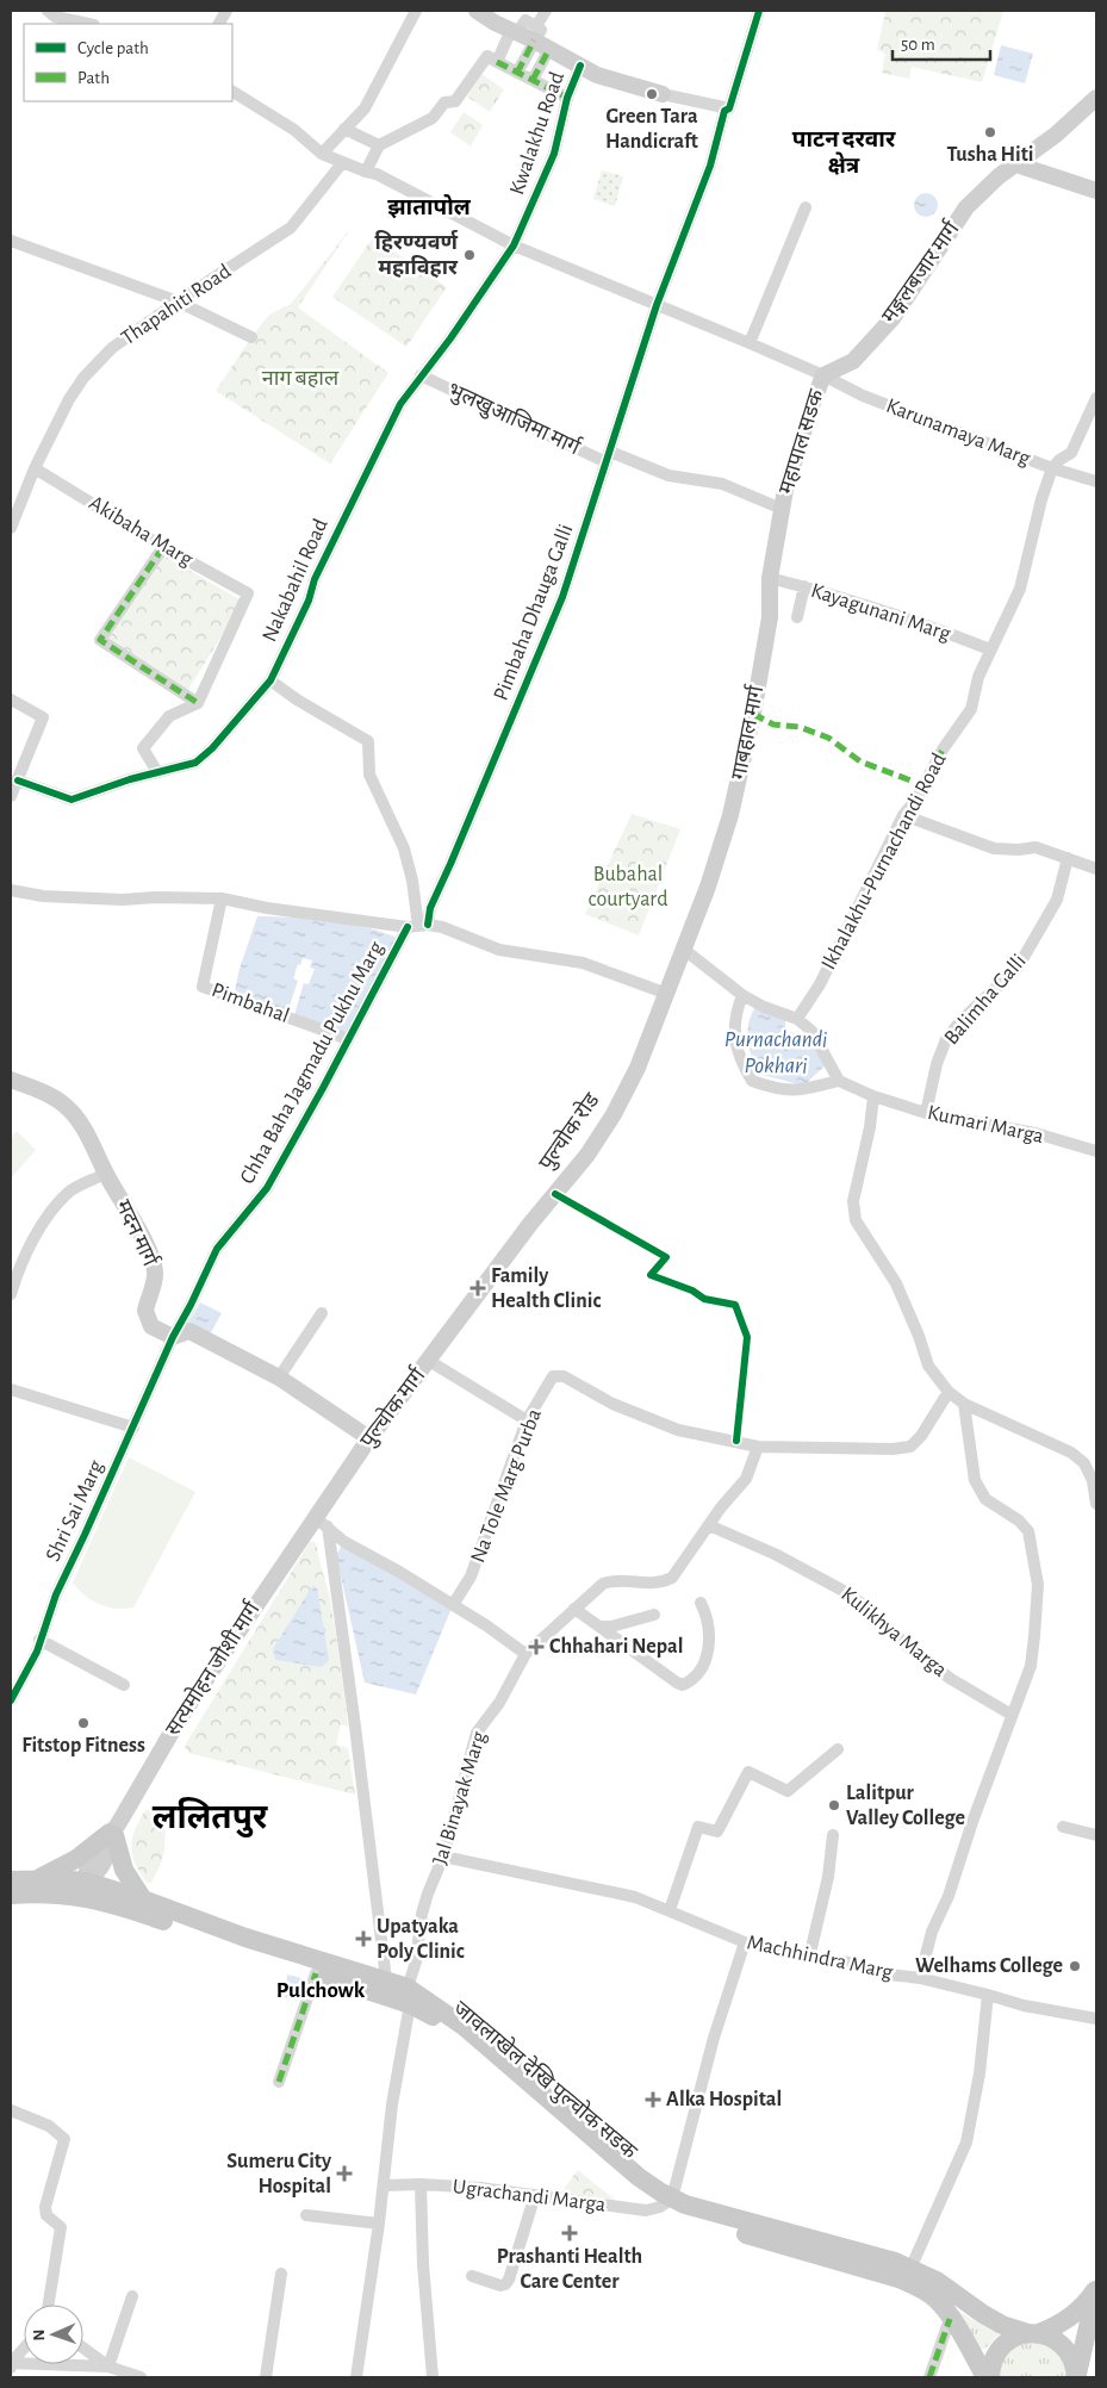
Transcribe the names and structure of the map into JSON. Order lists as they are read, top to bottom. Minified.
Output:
{"streets":{"main road":["मङ्गलबजार मार्ग","महापाल सडक","गाबहाल मार्ग","पुल्चोक रोड","मदन मार्ग","पुल्चोक मार्ग","सत्यमोहन जोशी मार्ग","जावलाखेल देखि पुल्चोक सडक"],"street":["Kwalakhu Road","Thapahiti Road","भुलखुआजिमा मार्ग","Karunamaya Marg","Akibaha Marg","Nakabahil Road","Pimbaha Dhauga Galli","Kayagunani Marg","Ikhalakhu-Purnachandi Road","Balimha Galli","Pimbahal","Chha Baha Jagmadu Pukhu Marg","Kumari Marga","Na Tole Marg Purba","Shri Sai Marg","Kulikhya Marga","Jal Binayak Marg","Machhindra Marg","Ugrachandi Marga"]},"crossings":[["Kwalakhu Road","Karunamaya Marg"],["Kwalakhu Road","Nakabahil Road"],["मङ्गलबजार मार्ग","Karunamaya Marg"],["मङ्गलबजार मार्ग","महापाल सडक"],["Thapahiti Road","Karunamaya Marg"],["Thapahiti Road","Akibaha Marg"],["भुलखुआजिमा मार्ग","महापाल सडक"],["भुलखुआजिमा मार्ग","Nakabahil Road"],["भुलखुआजिमा मार्ग","Pimbaha Dhauga Galli"],["भुलखुआजिमा मार्ग","गाबहाल मार्ग"],["Karunamaya Marg","महापाल सडक"],["Karunamaya Marg","Nakabahil Road"],["Karunamaya Marg","Pimbaha Dhauga Galli"],["Karunamaya Marg","Ikhalakhu-Purnachandi Road"],["महापाल सडक","गाबहाल मार्ग"],["Pimbaha Dhauga Galli","Chha Baha Jagmadu Pukhu Marg"],["Kayagunani Marg","गाबहाल मार्ग"],["Kayagunani Marg","Ikhalakhu-Purnachandi Road"],["गाबहाल मार्ग","पुल्चोक रोड"],["Balimha Galli","Kumari Marga"],["Pimbahal","Chha Baha Jagmadu Pukhu Marg"],["Chha Baha Jagmadu Pukhu Marg","मदन मार्ग"],["Chha Baha Jagmadu Pukhu Marg","Shri Sai Marg"],["पुल्चोक रोड","पुल्चोक मार्ग"],["मदन मार्ग","Shri Sai Marg"],["पुल्चोक मार्ग","सत्यमोहन जोशी मार्ग"],["Na Tole Marg Purba","Jal Binayak Marg"],["Kulikhya Marga","Jal Binayak Marg"],["सत्यमोहन जोशी मार्ग","जावलाखेल देखि पुल्चोक सडक"],["Jal Binayak Marg","Machhindra Marg"],["Jal Binayak Marg","जावलाखेल देखि पुल्चोक सडक"],["Jal Binayak Marg","Ugrachandi Marga"],["जावलाखेल देखि पुल्चोक सडक","Ugrachandi Marga"]],"districts":["पाटन दरवार क्षेत्र","झातापोल","ललितपुर","Pulchowk"],"water":["Purnachandi Pokhari"],"parks":["नाग बहाल","Bubahal courtyard"],"places":{"other":["Green Tara Handicraft","Tusha Hiti","हिरण्यवर्ण महाविहार","Fitstop Fitness","Lalitpur Valley College","Welhams College"],"health":["Family Health Clinic","Chhahari Nepal","Upatyaka Poly Clinic","Alka Hospital","Sumeru City Hospital","Prashanti Health Care Center"]},"legend":["Cycle path","Path"],"scale_bar":"50 m","north":"left"}
